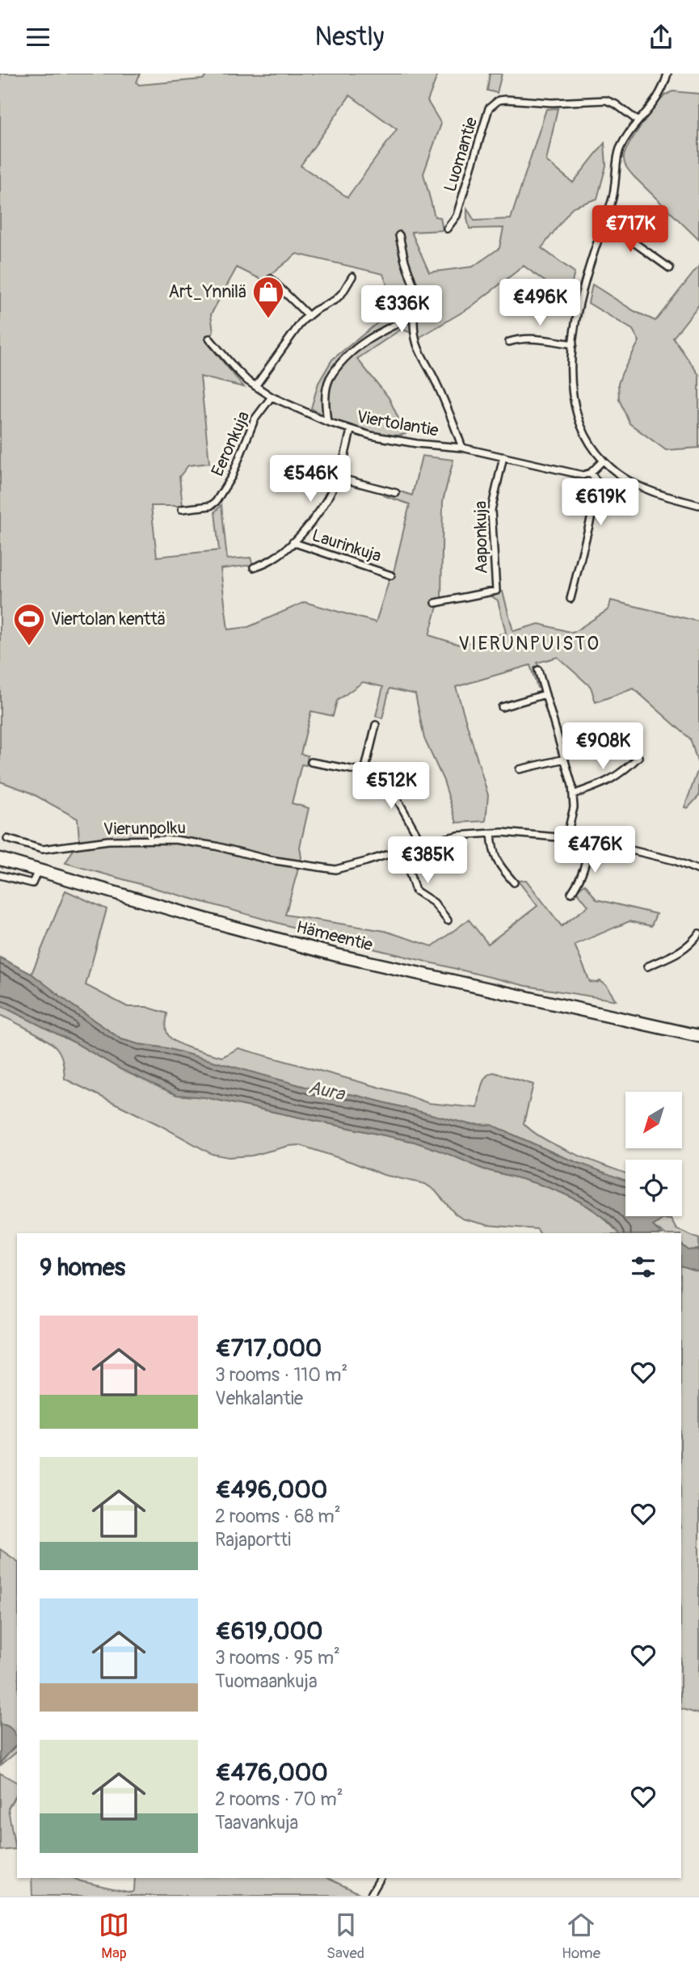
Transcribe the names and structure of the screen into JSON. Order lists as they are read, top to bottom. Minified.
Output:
{"streets":{"highway":["Hämeentie"],"street":["Luomantie","Viertolantie","Eeronkuja","Aaponkuja","Laurinkuja","Vierunpolku"]},"crossings":[["Viertolantie","Eeronkuja"],["Viertolantie","Aaponkuja"]],"districts":["VIERUNPUISTO"],"water":["Aura"],"places":{"shop":["Art_Ynnilä"],"sports":["Viertolan kenttä"]},"north":"bottom left","page":{"header":"Nestly","price":["€717K","€496K","€336K","€546K","€619K","€908K","€512K","€476K","€385K"],"heading":"9 homes","list":[{"name":"€717,000","note":"3 rooms · 110 m² · Vehkalantie"},{"name":"€496,000","note":"2 rooms · 68 m² · Rajaportti"},{"name":"€619,000","note":"3 rooms · 95 m² · Tuomaankuja"},{"name":"€476,000","note":"2 rooms · 70 m² · Taavankuja"}],"tabs":["Map","Saved","Home"]}}
